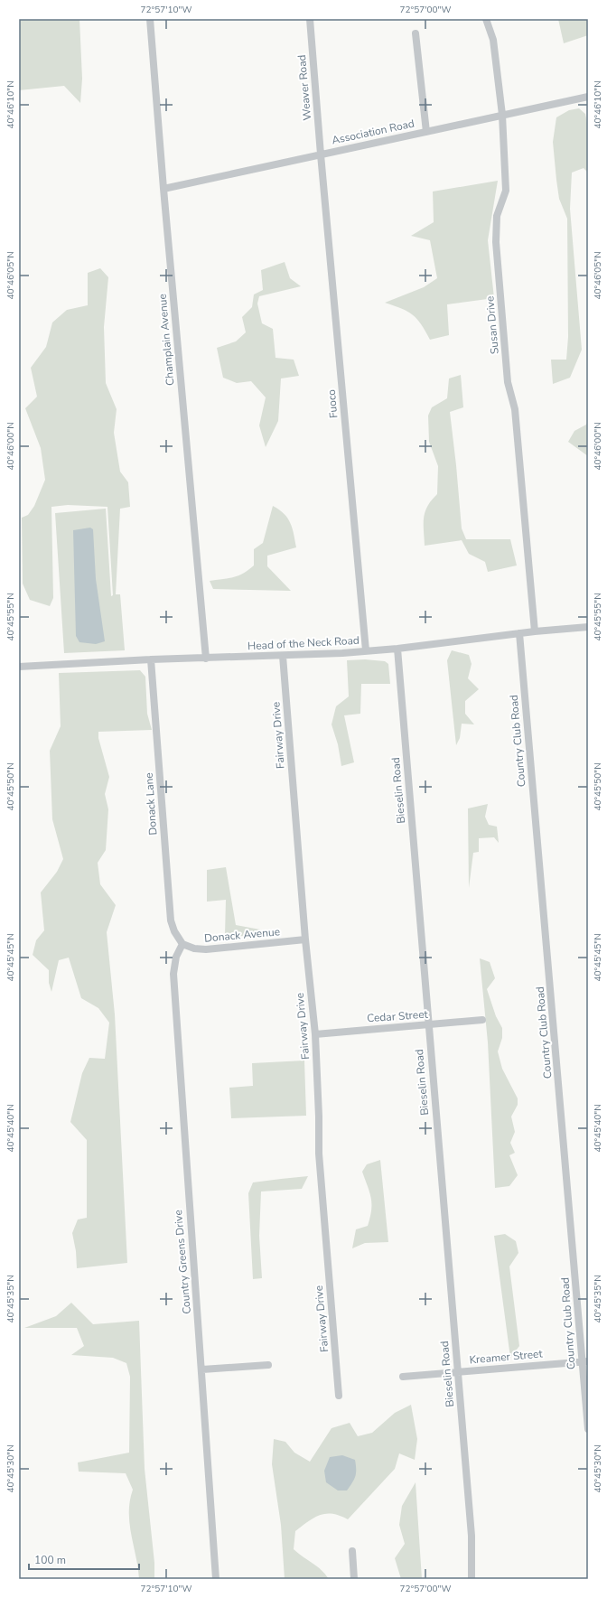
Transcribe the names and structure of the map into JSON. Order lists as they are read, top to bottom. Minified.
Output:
{"streets":{"street":["Weaver Road","Association Road","Susan Drive","Champlain Avenue","Fuoco","Head of the Neck Road","Fairway Drive","Country Club Road","Bieselin Road","Donack Lane","Donack Avenue","Cedar Street","Country Greens Drive","Kreamer Street"]},"crossings":[["Weaver Road","Association Road"],["Weaver Road","Fuoco"],["Association Road","Susan Drive"],["Association Road","Champlain Avenue"],["Association Road","Fuoco"],["Susan Drive","Head of the Neck Road"],["Champlain Avenue","Head of the Neck Road"],["Fuoco","Head of the Neck Road"],["Head of the Neck Road","Fairway Drive"],["Head of the Neck Road","Country Club Road"],["Head of the Neck Road","Bieselin Road"],["Head of the Neck Road","Donack Lane"],["Fairway Drive","Donack Avenue"],["Fairway Drive","Cedar Street"],["Country Club Road","Kreamer Street"],["Bieselin Road","Cedar Street"],["Bieselin Road","Kreamer Street"],["Donack Lane","Donack Avenue"],["Donack Lane","Country Greens Drive"],["Donack Avenue","Country Greens Drive"]],"scale_bar":"100 m","coordinates":["72°57'10\"W","72°57'00\"W","40°46'10\"N","40°46'05\"N","40°46'00\"N","40°45'55\"N","40°45'50\"N","40°45'45\"N","40°45'40\"N","40°45'35\"N","40°45'30\"N"]}
